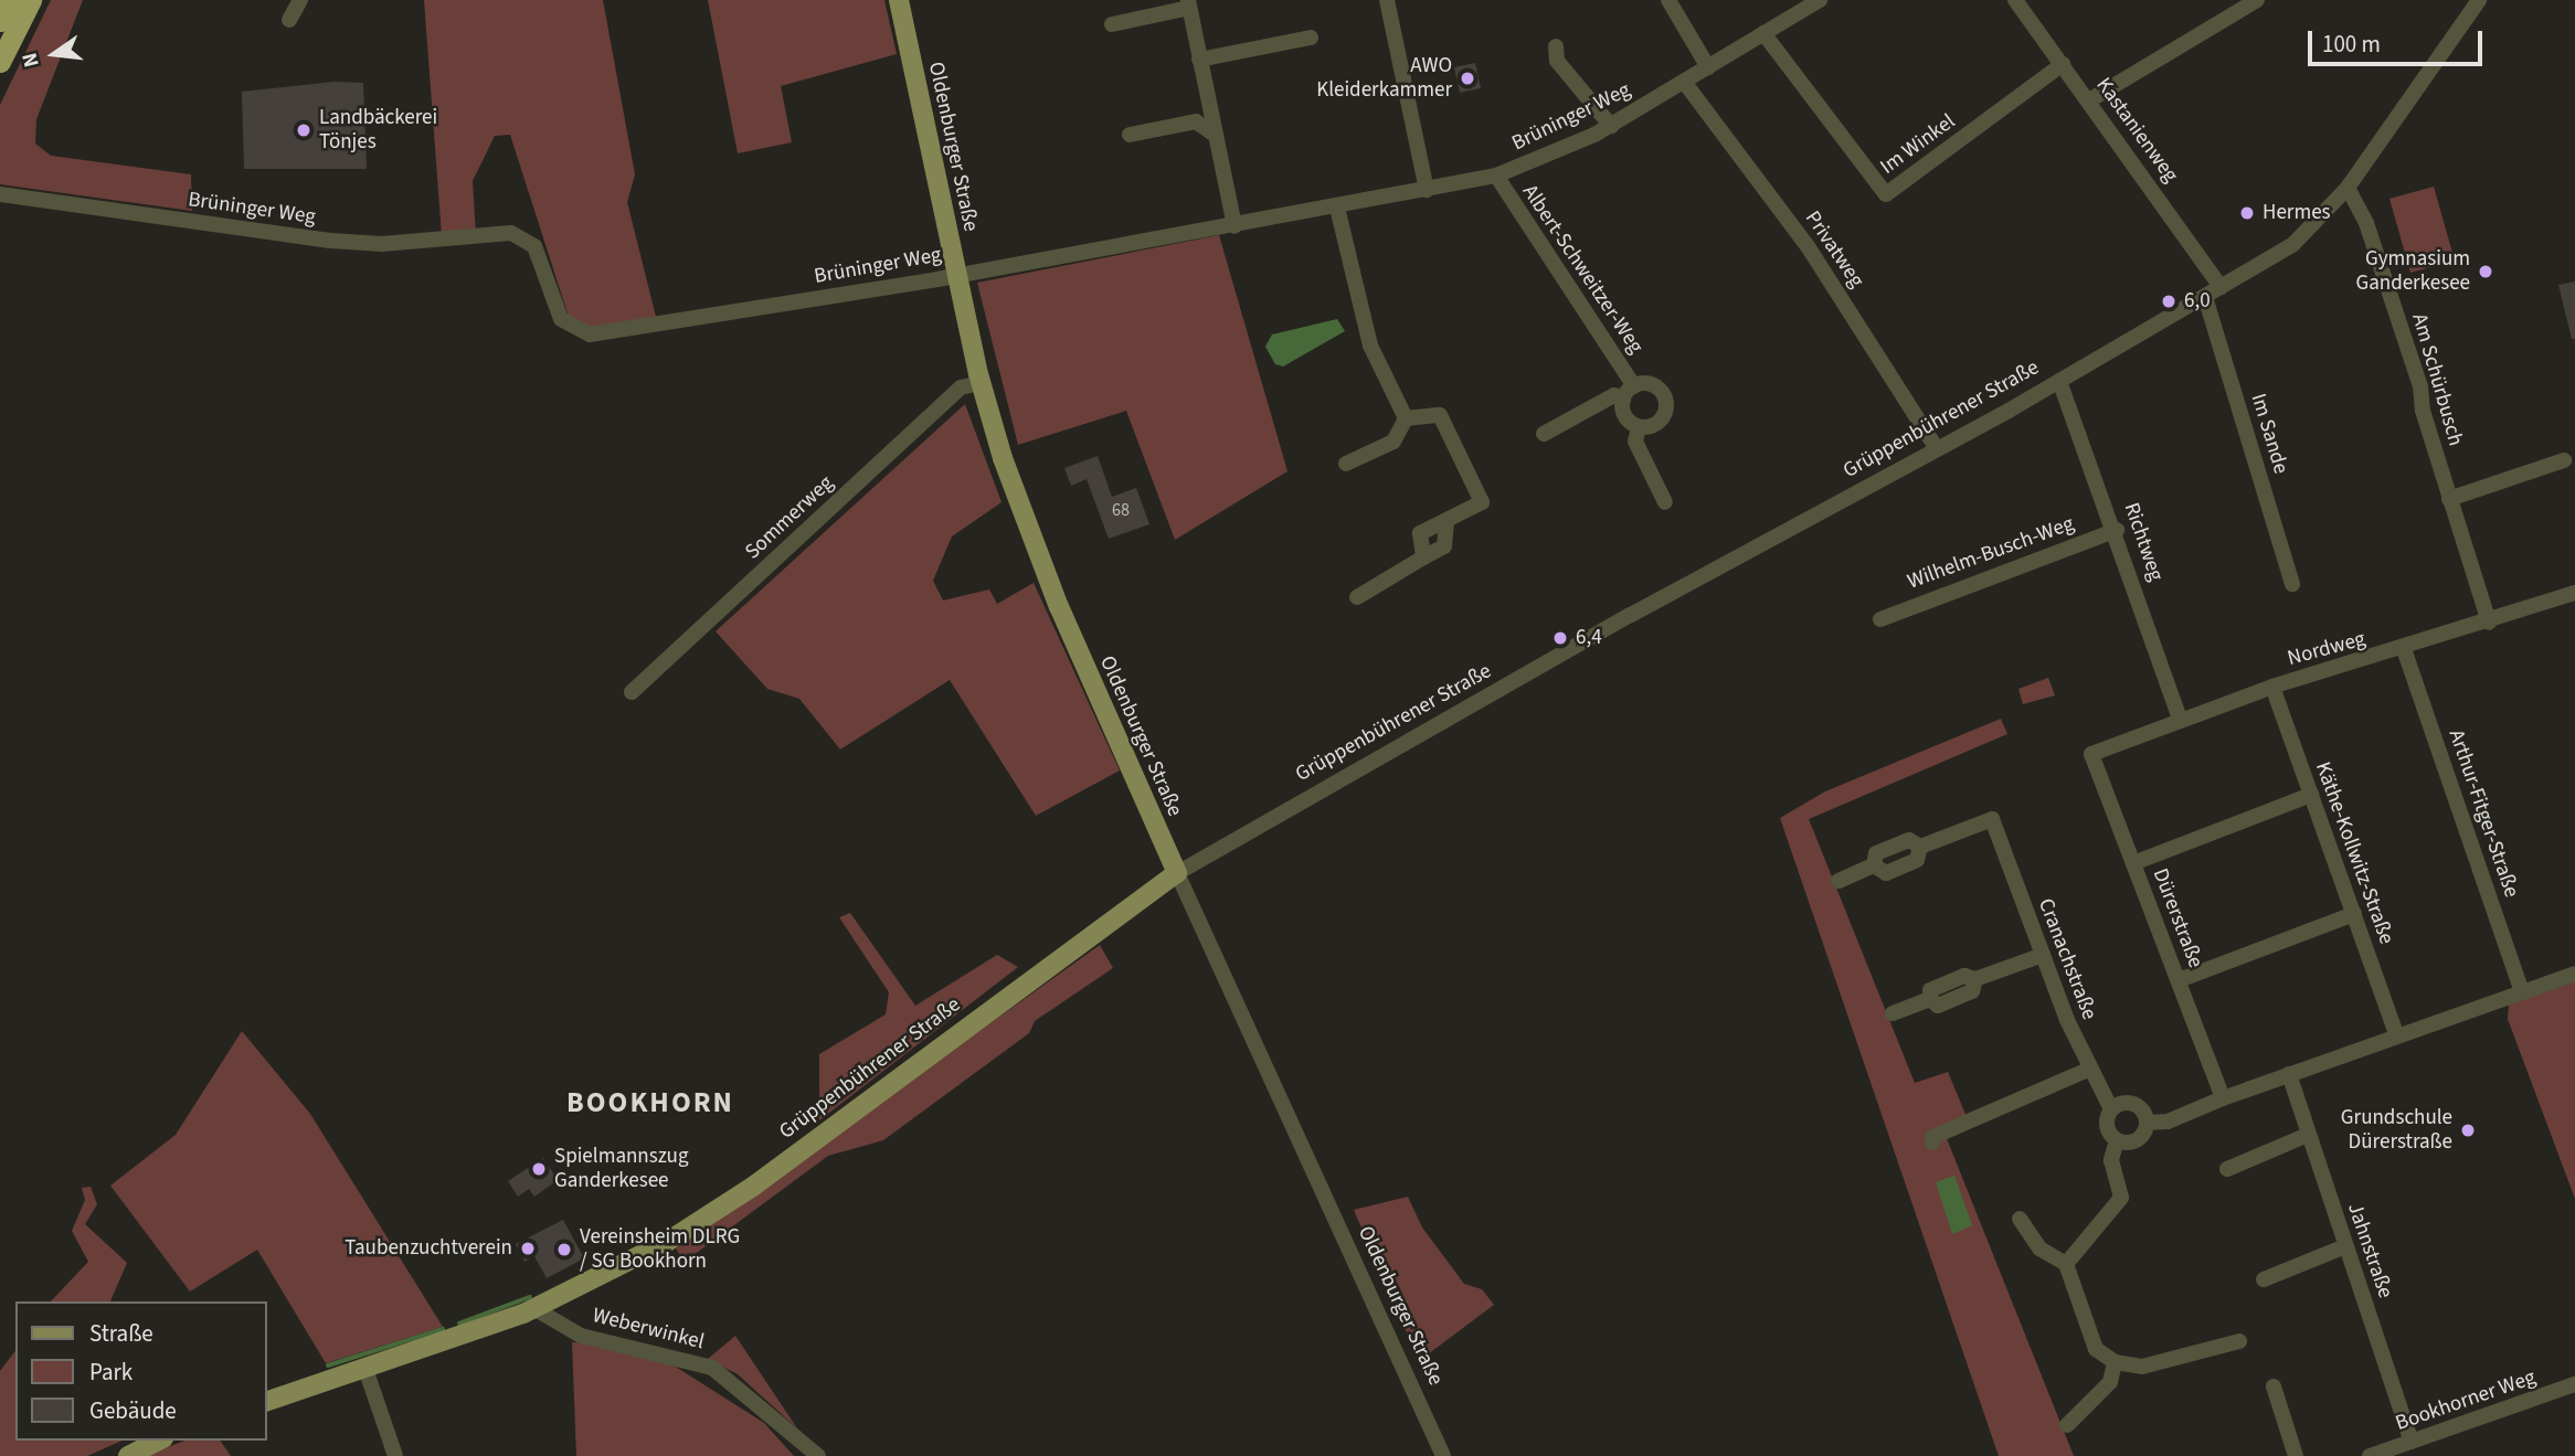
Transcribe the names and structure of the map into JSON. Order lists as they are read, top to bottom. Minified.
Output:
{"streets":{"main road":["Oldenburger Straße","Grüppenbührener Straße"],"street":["Brüninger Weg","Kastanienweg","Im Winkel","Privatweg","Albert-Schweitzer-Weg","Am Schürbusch","Im Sande","Sommerweg","Richtweg","Wilhelm-Busch-Weg","Nordweg","Arthur-Fitger-Straße","Käthe-Kollwitz-Straße","Dürerstraße","Cranachstraße","Jahnstraße","Weberwinkel","Bookhorner Weg"]},"crossings":[["Brüninger Weg","Im Winkel"],["Brüninger Weg","Oldenburger Straße"],["Brüninger Weg","Privatweg"],["Brüninger Weg","Albert-Schweitzer-Weg"],["Kastanienweg","Im Winkel"],["Kastanienweg","Grüppenbührener Straße"],["Oldenburger Straße","Grüppenbührener Straße"],["Oldenburger Straße","Sommerweg"],["Privatweg","Grüppenbührener Straße"],["Am Schürbusch","Grüppenbührener Straße"],["Am Schürbusch","Nordweg"],["Grüppenbührener Straße","Im Sande"],["Grüppenbührener Straße","Richtweg"],["Grüppenbührener Straße","Weberwinkel"],["Richtweg","Wilhelm-Busch-Weg"],["Richtweg","Nordweg"],["Nordweg","Arthur-Fitger-Straße"],["Nordweg","Käthe-Kollwitz-Straße"],["Nordweg","Dürerstraße"],["Jahnstraße","Bookhorner Weg"]],"districts":["BOOKHORN"],"places":["AWO Kleiderkammer","Landbäckerei Tönjes","Hermes","Gymnasium Ganderkesee","6,0","6,4","Grundschule Dürerstraße","Spielmannszug Ganderkesee","Taubenzuchtverein","Vereinsheim DLRG / SG Bookhorn"],"house_numbers":["68"],"legend":["Straße","Park","Gebäude"],"scale_bar":"100 m","north":"left"}
